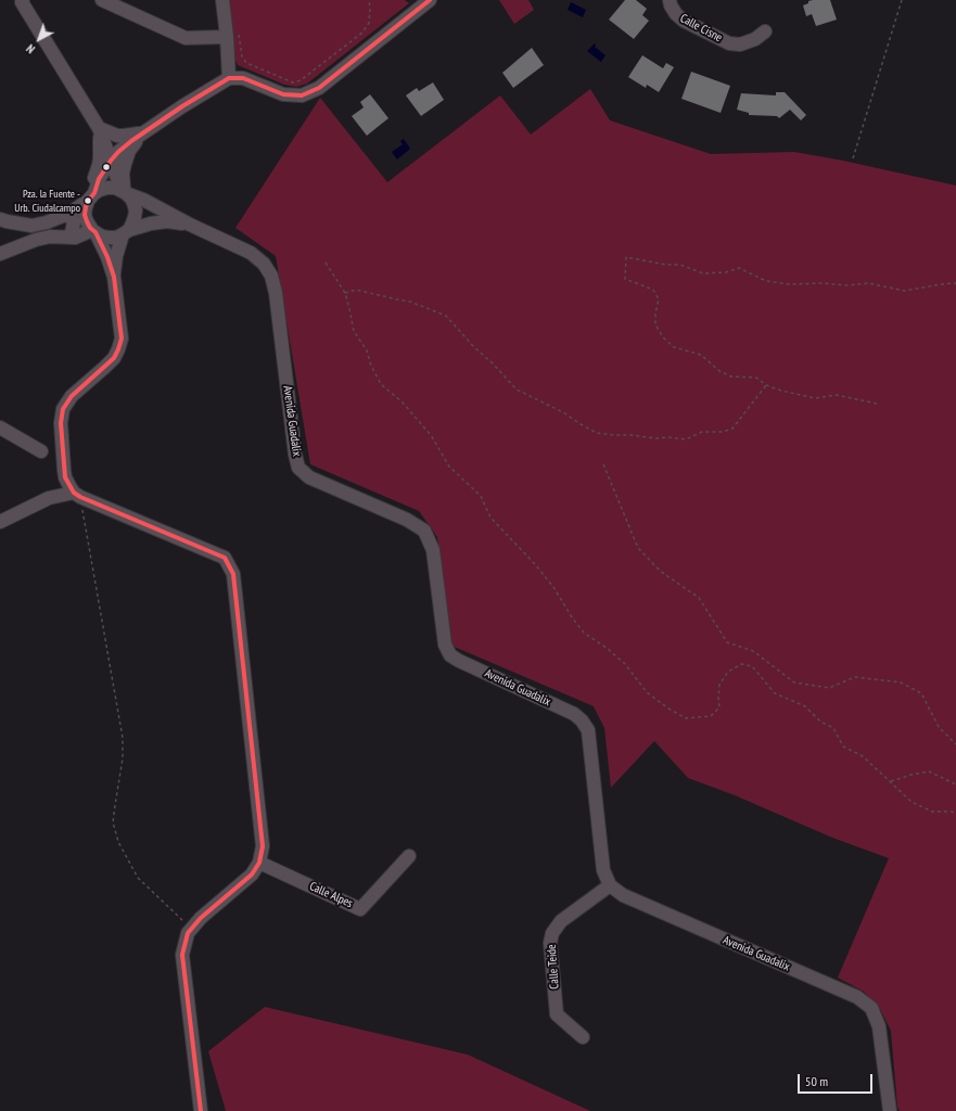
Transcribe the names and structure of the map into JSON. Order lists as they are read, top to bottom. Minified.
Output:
{"streets":{"street":["Calle Cisne","Avenida Guadalix","Calle Alpes","Calle Teide"]},"crossings":[["Avenida Guadalix","Calle Teide"]],"places":["Pza. la Fuente - Urb. Ciudalcampo"],"scale_bar":"50 m","north":"bottom left"}
